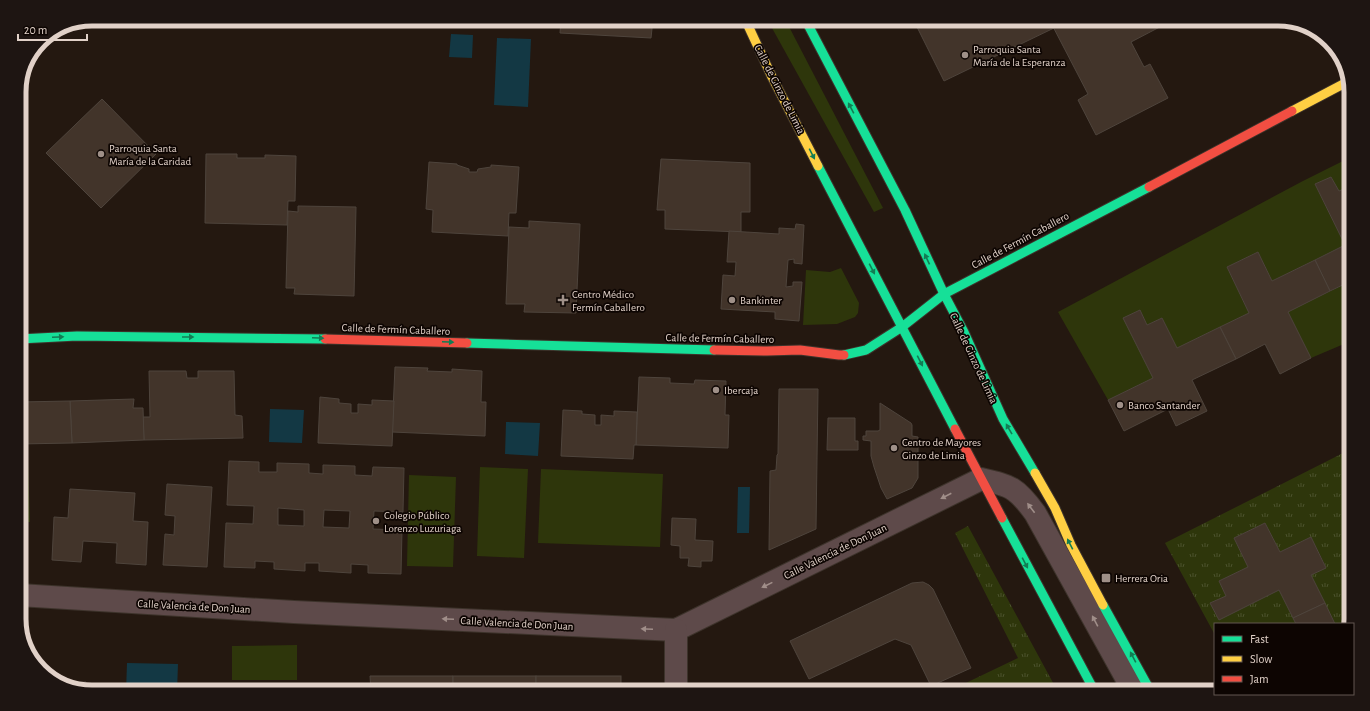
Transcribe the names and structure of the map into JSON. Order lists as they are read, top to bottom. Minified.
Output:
{"streets":{"main road":["Calle de Ginzo de Limia","Calle de Fermín Caballero"],"street":["Calle Valencia de Don Juan"]},"crossings":[["Calle de Ginzo de Limia","Calle de Fermín Caballero"],["Calle de Ginzo de Limia","Calle Valencia de Don Juan"]],"one_way":["Calle de Fermín Caballero","Calle Valencia de Don Juan"],"places":{"other":["Parroquia Santa María de la Esperanza","Parroquia Santa María de la Caridad","Bankinter","Ibercaja","Banco Santander","Centro de Mayores Ginzo de Limia","Colegio Público Lorenzo Luzuriaga"],"health":["Centro Médico Fermín Caballero"],"transit":["Herrera Oria"]},"legend":["Fast","Slow","Jam"],"scale_bar":"20 m"}
